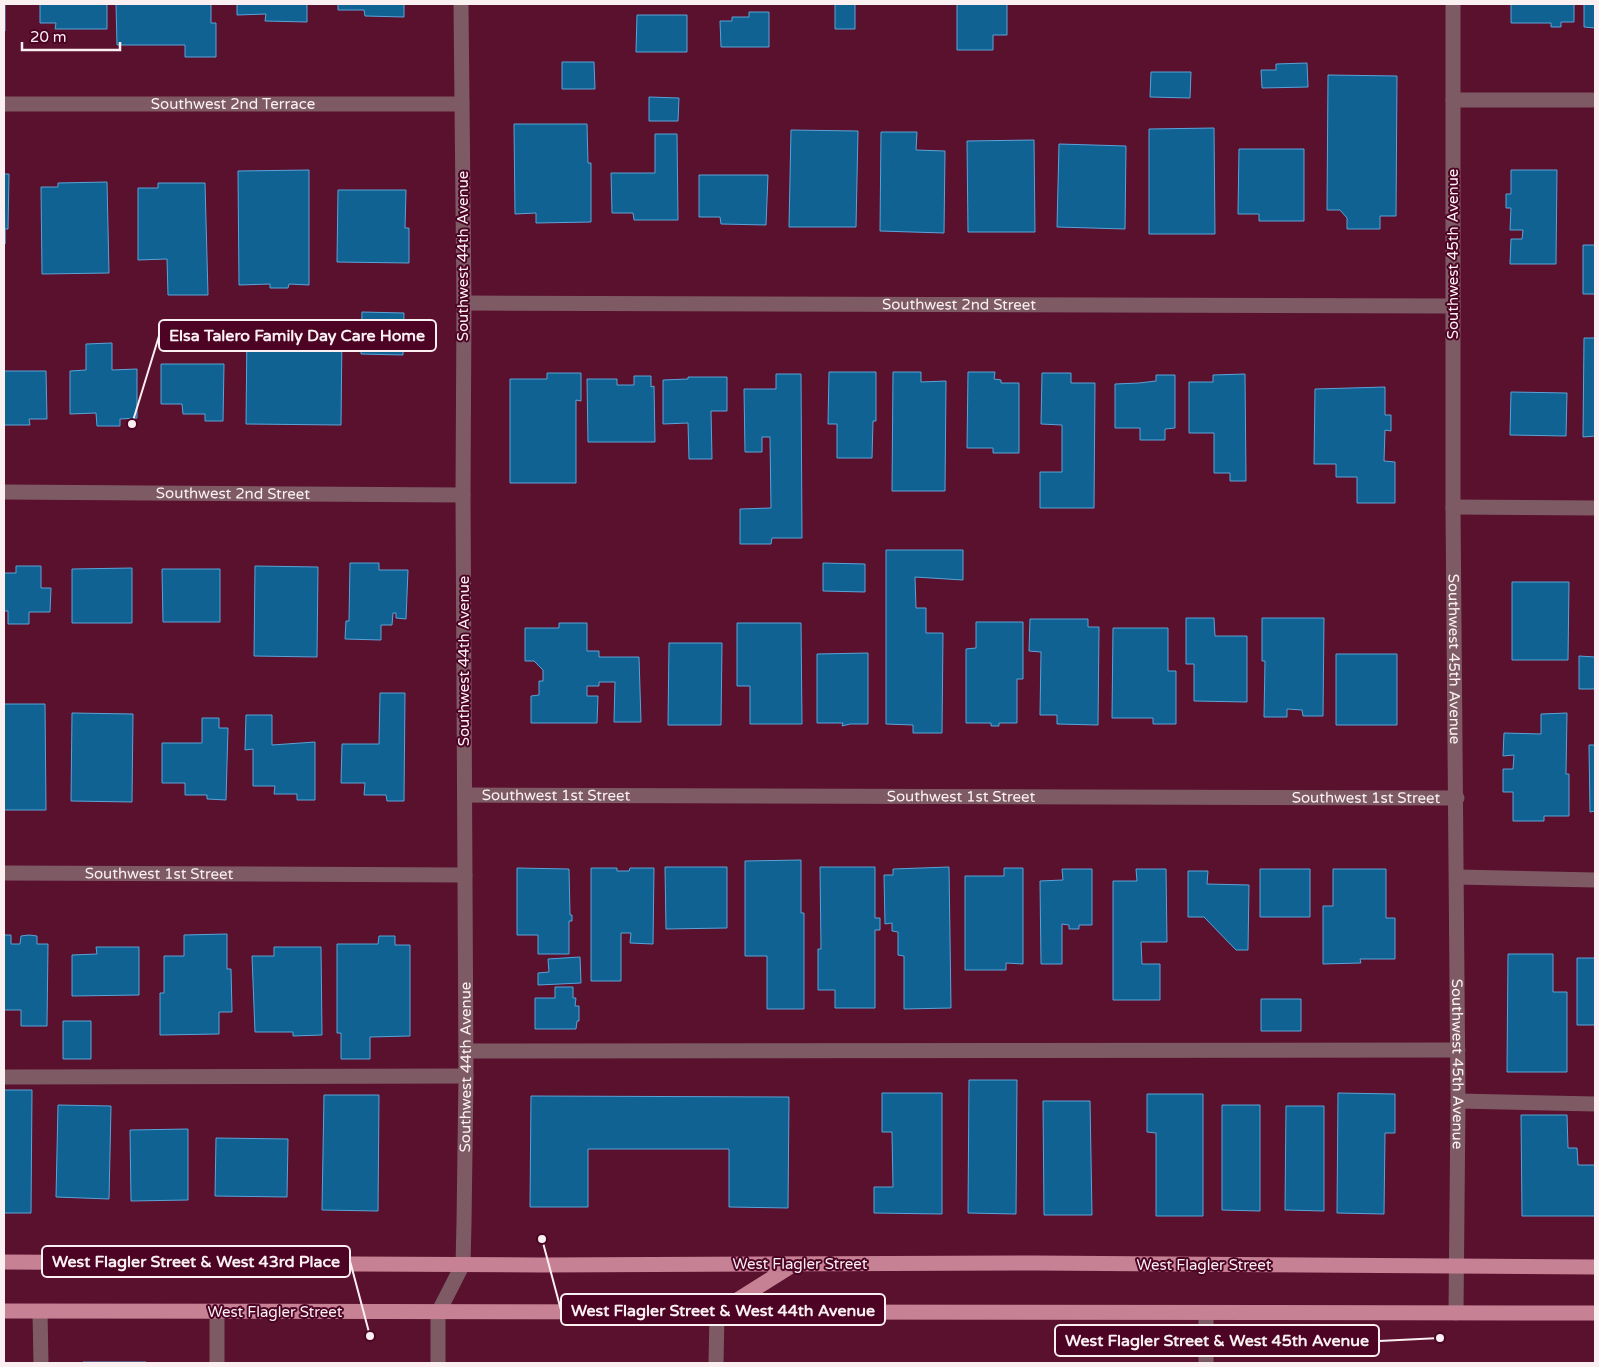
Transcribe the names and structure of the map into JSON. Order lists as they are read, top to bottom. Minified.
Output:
{"streets":{"main road":["West Flagler Street"],"street":["Southwest 2nd Terrace","Southwest 45th Avenue","Southwest 44th Avenue","Southwest 2nd Street","Southwest 1st Street"]},"crossings":[["Southwest 2nd Terrace","Southwest 44th Avenue"],["Southwest 45th Avenue","Southwest 2nd Street"],["Southwest 45th Avenue","Southwest 1st Street"],["Southwest 45th Avenue","West Flagler Street"],["Southwest 44th Avenue","Southwest 2nd Street"],["Southwest 44th Avenue","Southwest 1st Street"],["Southwest 44th Avenue","West Flagler Street"]],"places":["Elsa Talero Family Day Care Home","West Flagler Street & West 44th Avenue","West Flagler Street & West 43rd Place","West Flagler Street & West 45th Avenue"],"scale_bar":"20 m"}
